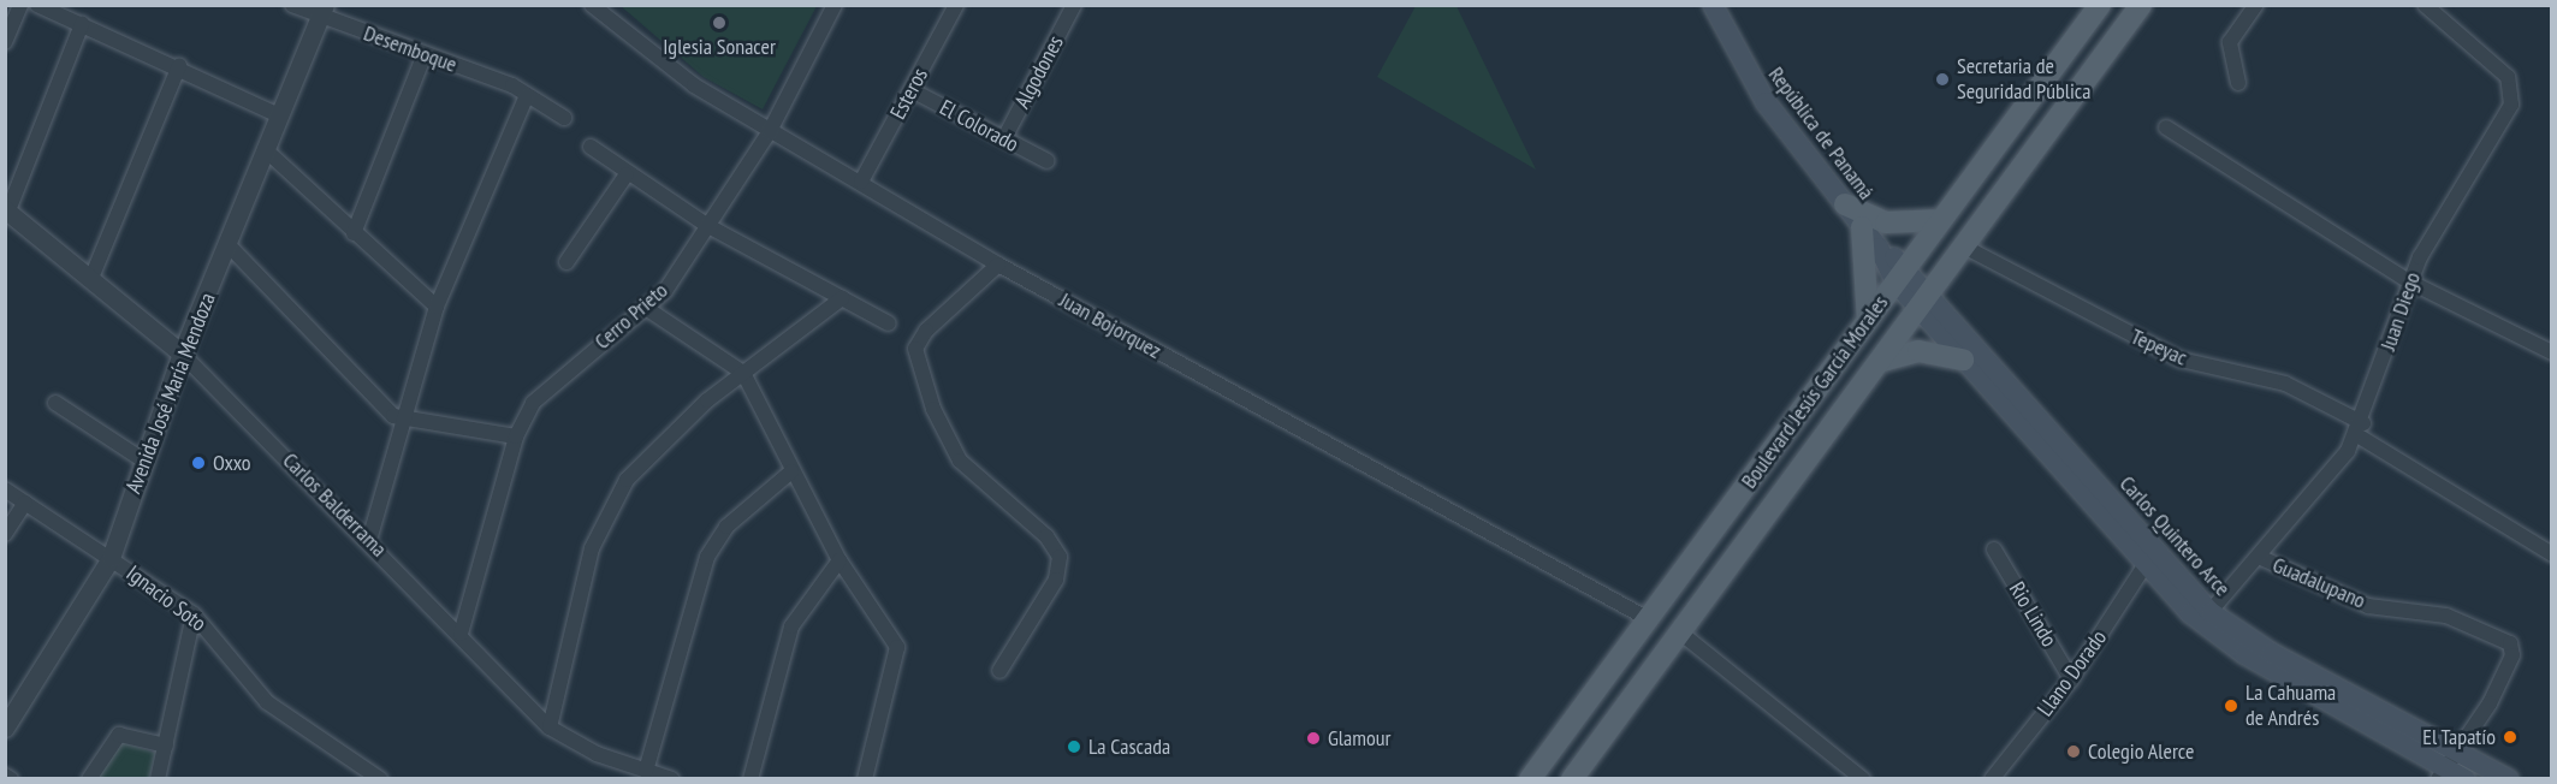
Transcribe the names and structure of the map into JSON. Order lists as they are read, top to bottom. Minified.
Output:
{"streets":{"main road":["República de Panamá","Boulevard Jesús García Morales","Carlos Quintero Arce"],"street":["Desemboque","Algodones","Esteros","El Colorado","Juan Diego","Cerro Prieto","Juan Bojorquez","Tepeyac","Avenida José María Mendoza","Carlos Balderrama","Guadalupano","Ignacio Soto","Rio Lindo","Llano Dorado"]},"crossings":[["Desemboque","Avenida José María Mendoza"],["Algodones","El Colorado"],["Esteros","El Colorado"],["Esteros","Juan Bojorquez"],["República de Panamá","Boulevard Jesús García Morales"],["República de Panamá","Carlos Quintero Arce"],["Juan Diego","Tepeyac"],["Juan Diego","Carlos Quintero Arce"],["Juan Diego","Guadalupano"],["Cerro Prieto","Juan Bojorquez"],["Cerro Prieto","Carlos Balderrama"],["Juan Bojorquez","Boulevard Jesús García Morales"],["Tepeyac","Boulevard Jesús García Morales"],["Boulevard Jesús García Morales","Carlos Quintero Arce"],["Avenida José María Mendoza","Carlos Balderrama"],["Avenida José María Mendoza","Ignacio Soto"],["Carlos Quintero Arce","Guadalupano"],["Carlos Quintero Arce","Llano Dorado"],["Rio Lindo","Llano Dorado"]],"places":["Iglesia Sonacer","Secretaria de Seguridad Pública","Oxxo","La Cahuama de Andrés","El Tapatío","Glamour","La Cascada","Colegio Alerce"]}
